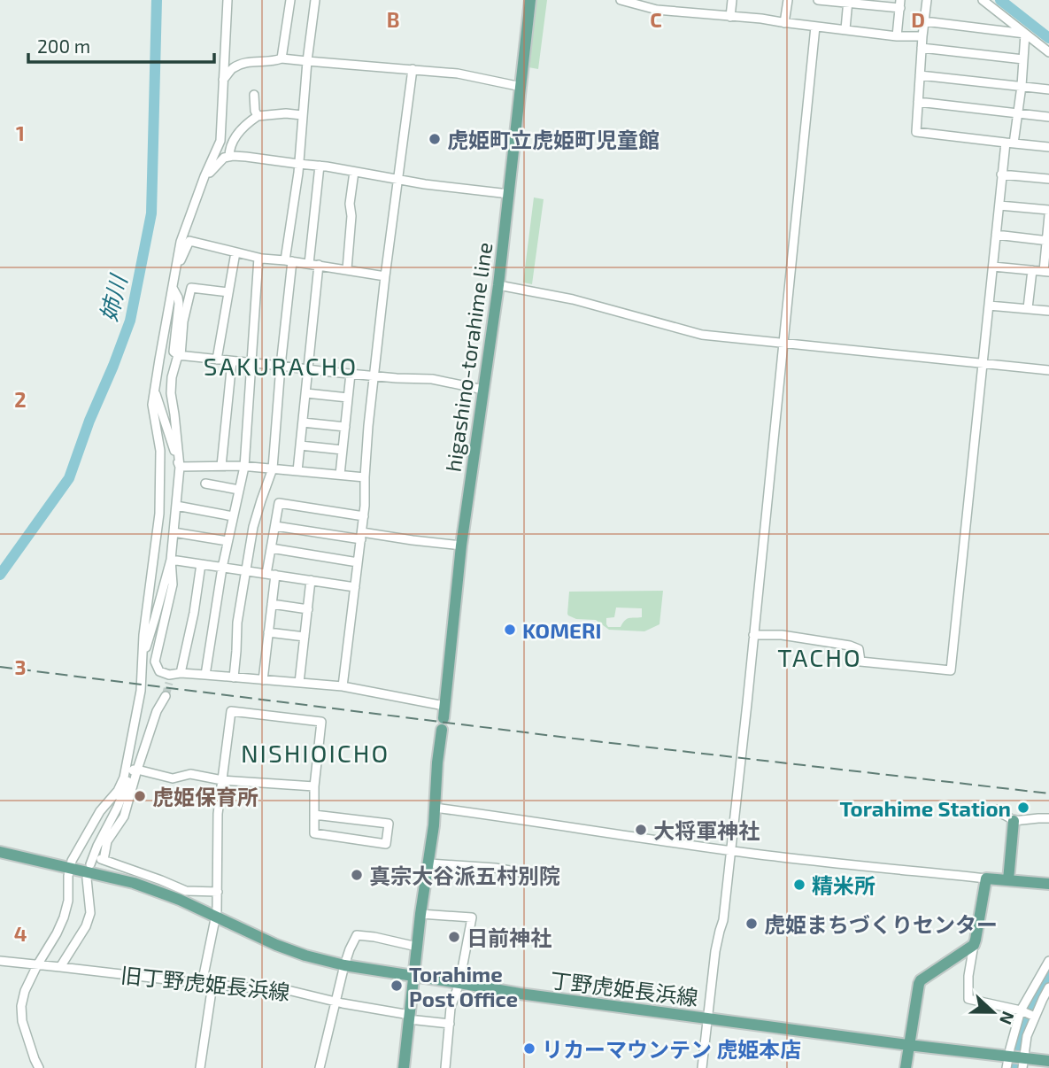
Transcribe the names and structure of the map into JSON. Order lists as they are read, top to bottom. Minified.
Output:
{"streets":{"main road":["higashino-torahime line","丁野虎姫長浜線"],"street":["旧丁野虎姫長浜線"]},"crossings":[["higashino-torahime line","旧丁野虎姫長浜線"],["higashino-torahime line","丁野虎姫長浜線"]],"districts":["SAKURACHO","TACHO","NISHIOICHO"],"water":["姉川"],"places":["虎姫町立虎姫町児童館","KOMERI","虎姫保育所","Torahime Station","大将軍神社","真宗大谷派五村別院","精米所","虎姫まちづくりセンター","日前神社","Torahime Post Office","リカーマウンテン 虎姫本店"],"scale_bar":"200 m","north":"right","grid":{"columns":["B","C","D"],"rows":["1","2","3","4"]}}
